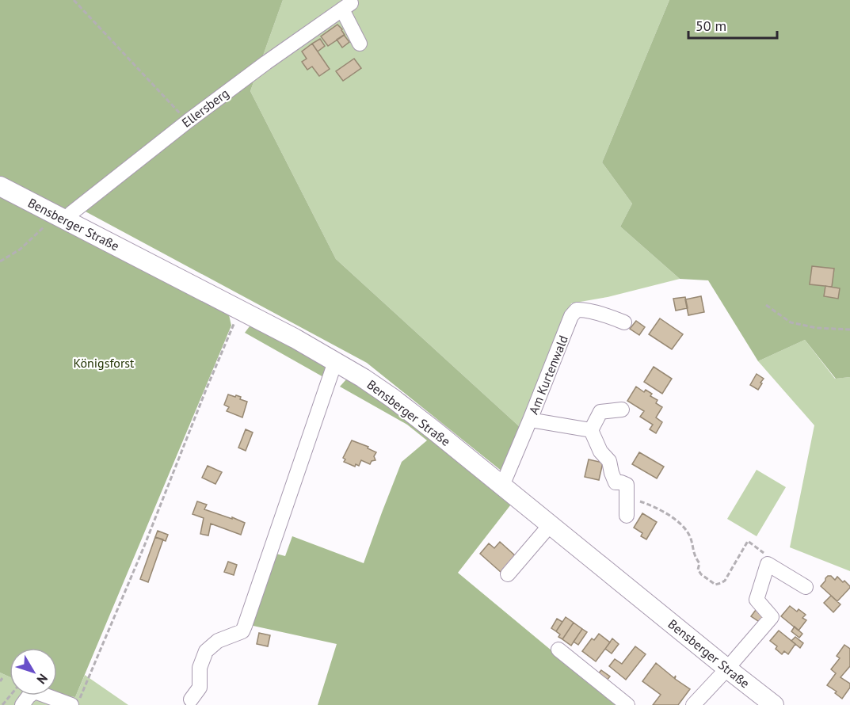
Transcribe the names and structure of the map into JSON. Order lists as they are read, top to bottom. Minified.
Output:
{"streets":{"main road":["Bensberger Straße"],"street":["Ellersberg","Am Kurtenwald"]},"crossings":[["Ellersberg","Bensberger Straße"],["Bensberger Straße","Am Kurtenwald"]],"parks":["Königsforst"],"scale_bar":"50 m","north":"bottom right"}
